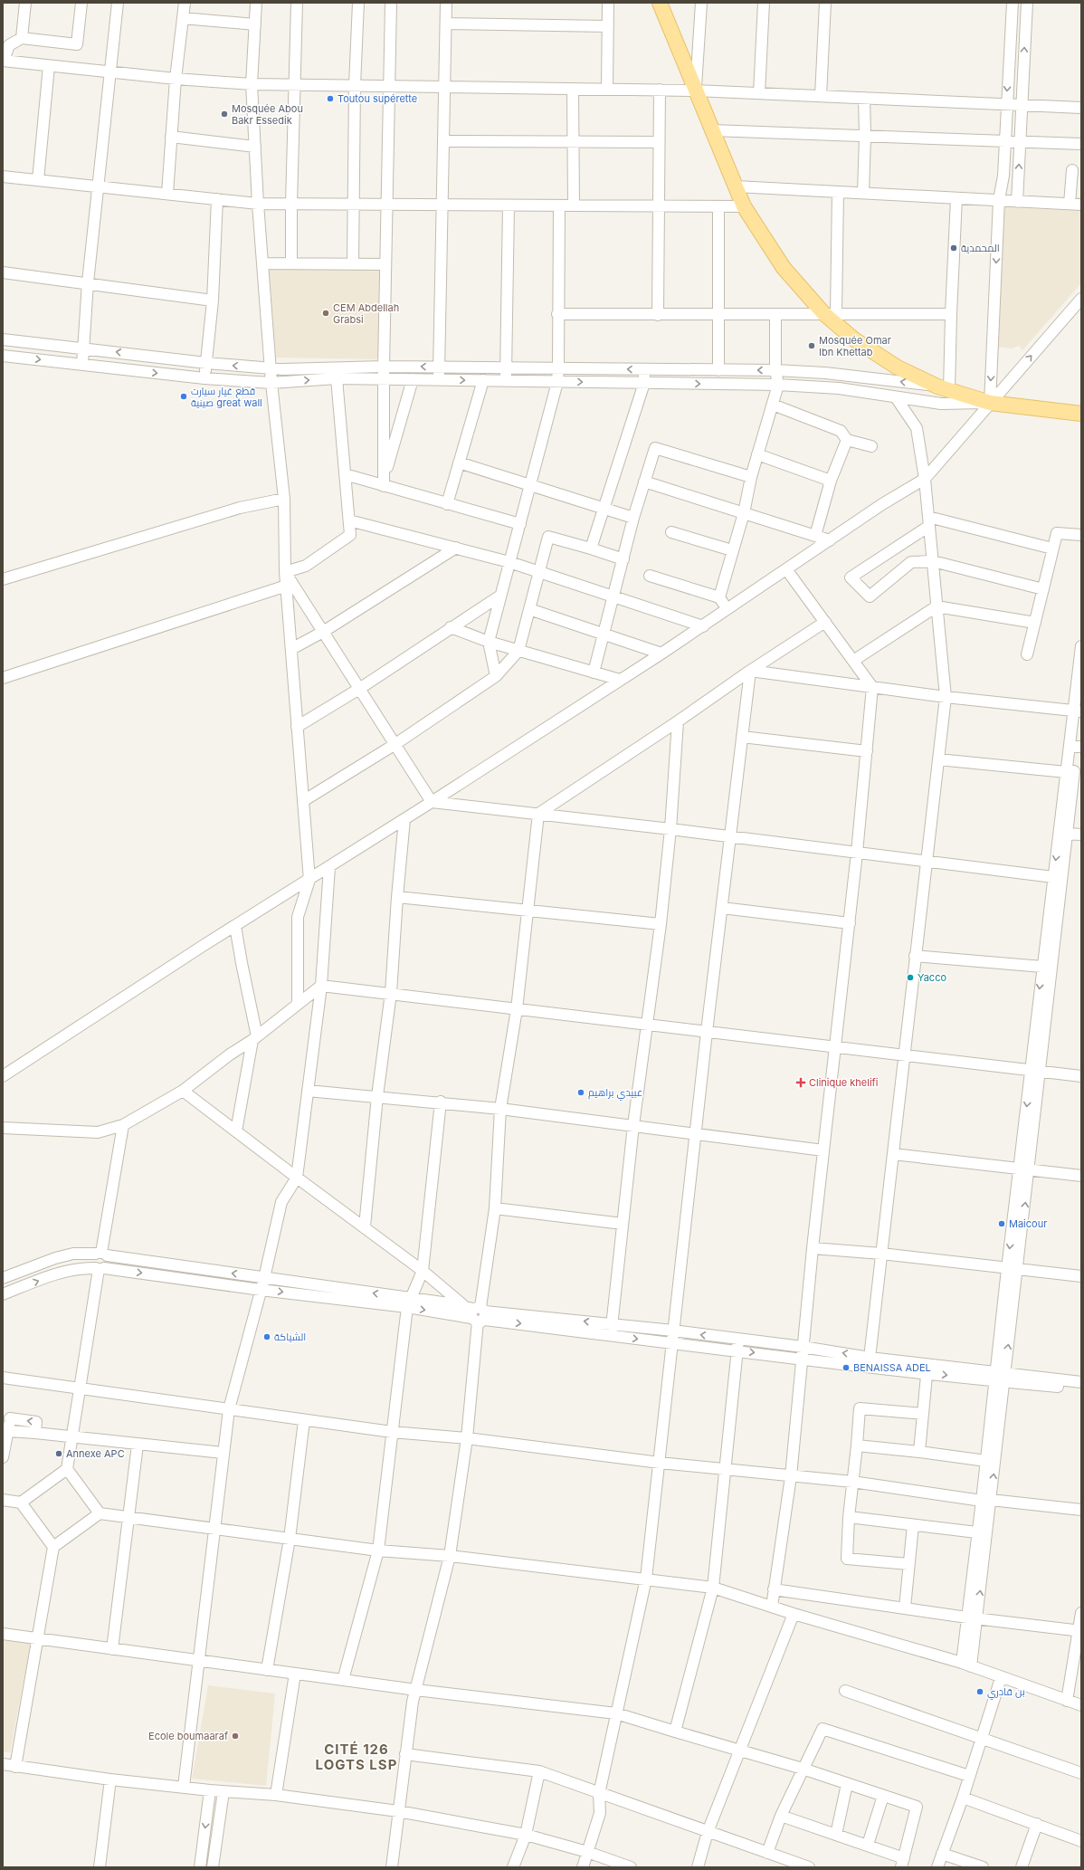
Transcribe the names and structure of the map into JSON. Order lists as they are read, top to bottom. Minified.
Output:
{"districts":["CITÉ 126 LOGTS LSP"],"places":{"other":["Toutou supérette","Mosquée Abou Bakr Essedik","المحمدية","CEM Abdellah Grabsi","Mosquée Omar Ibn Khettab","قطع غيار سيارت صينية great wall","Yacco","عبيدي براهيم","Maicour","الشياكة","BENAISSA ADEL","Annexe APC","بن قادري","Ecole boumaaraf"],"health":["Clinique khelifi"]}}
